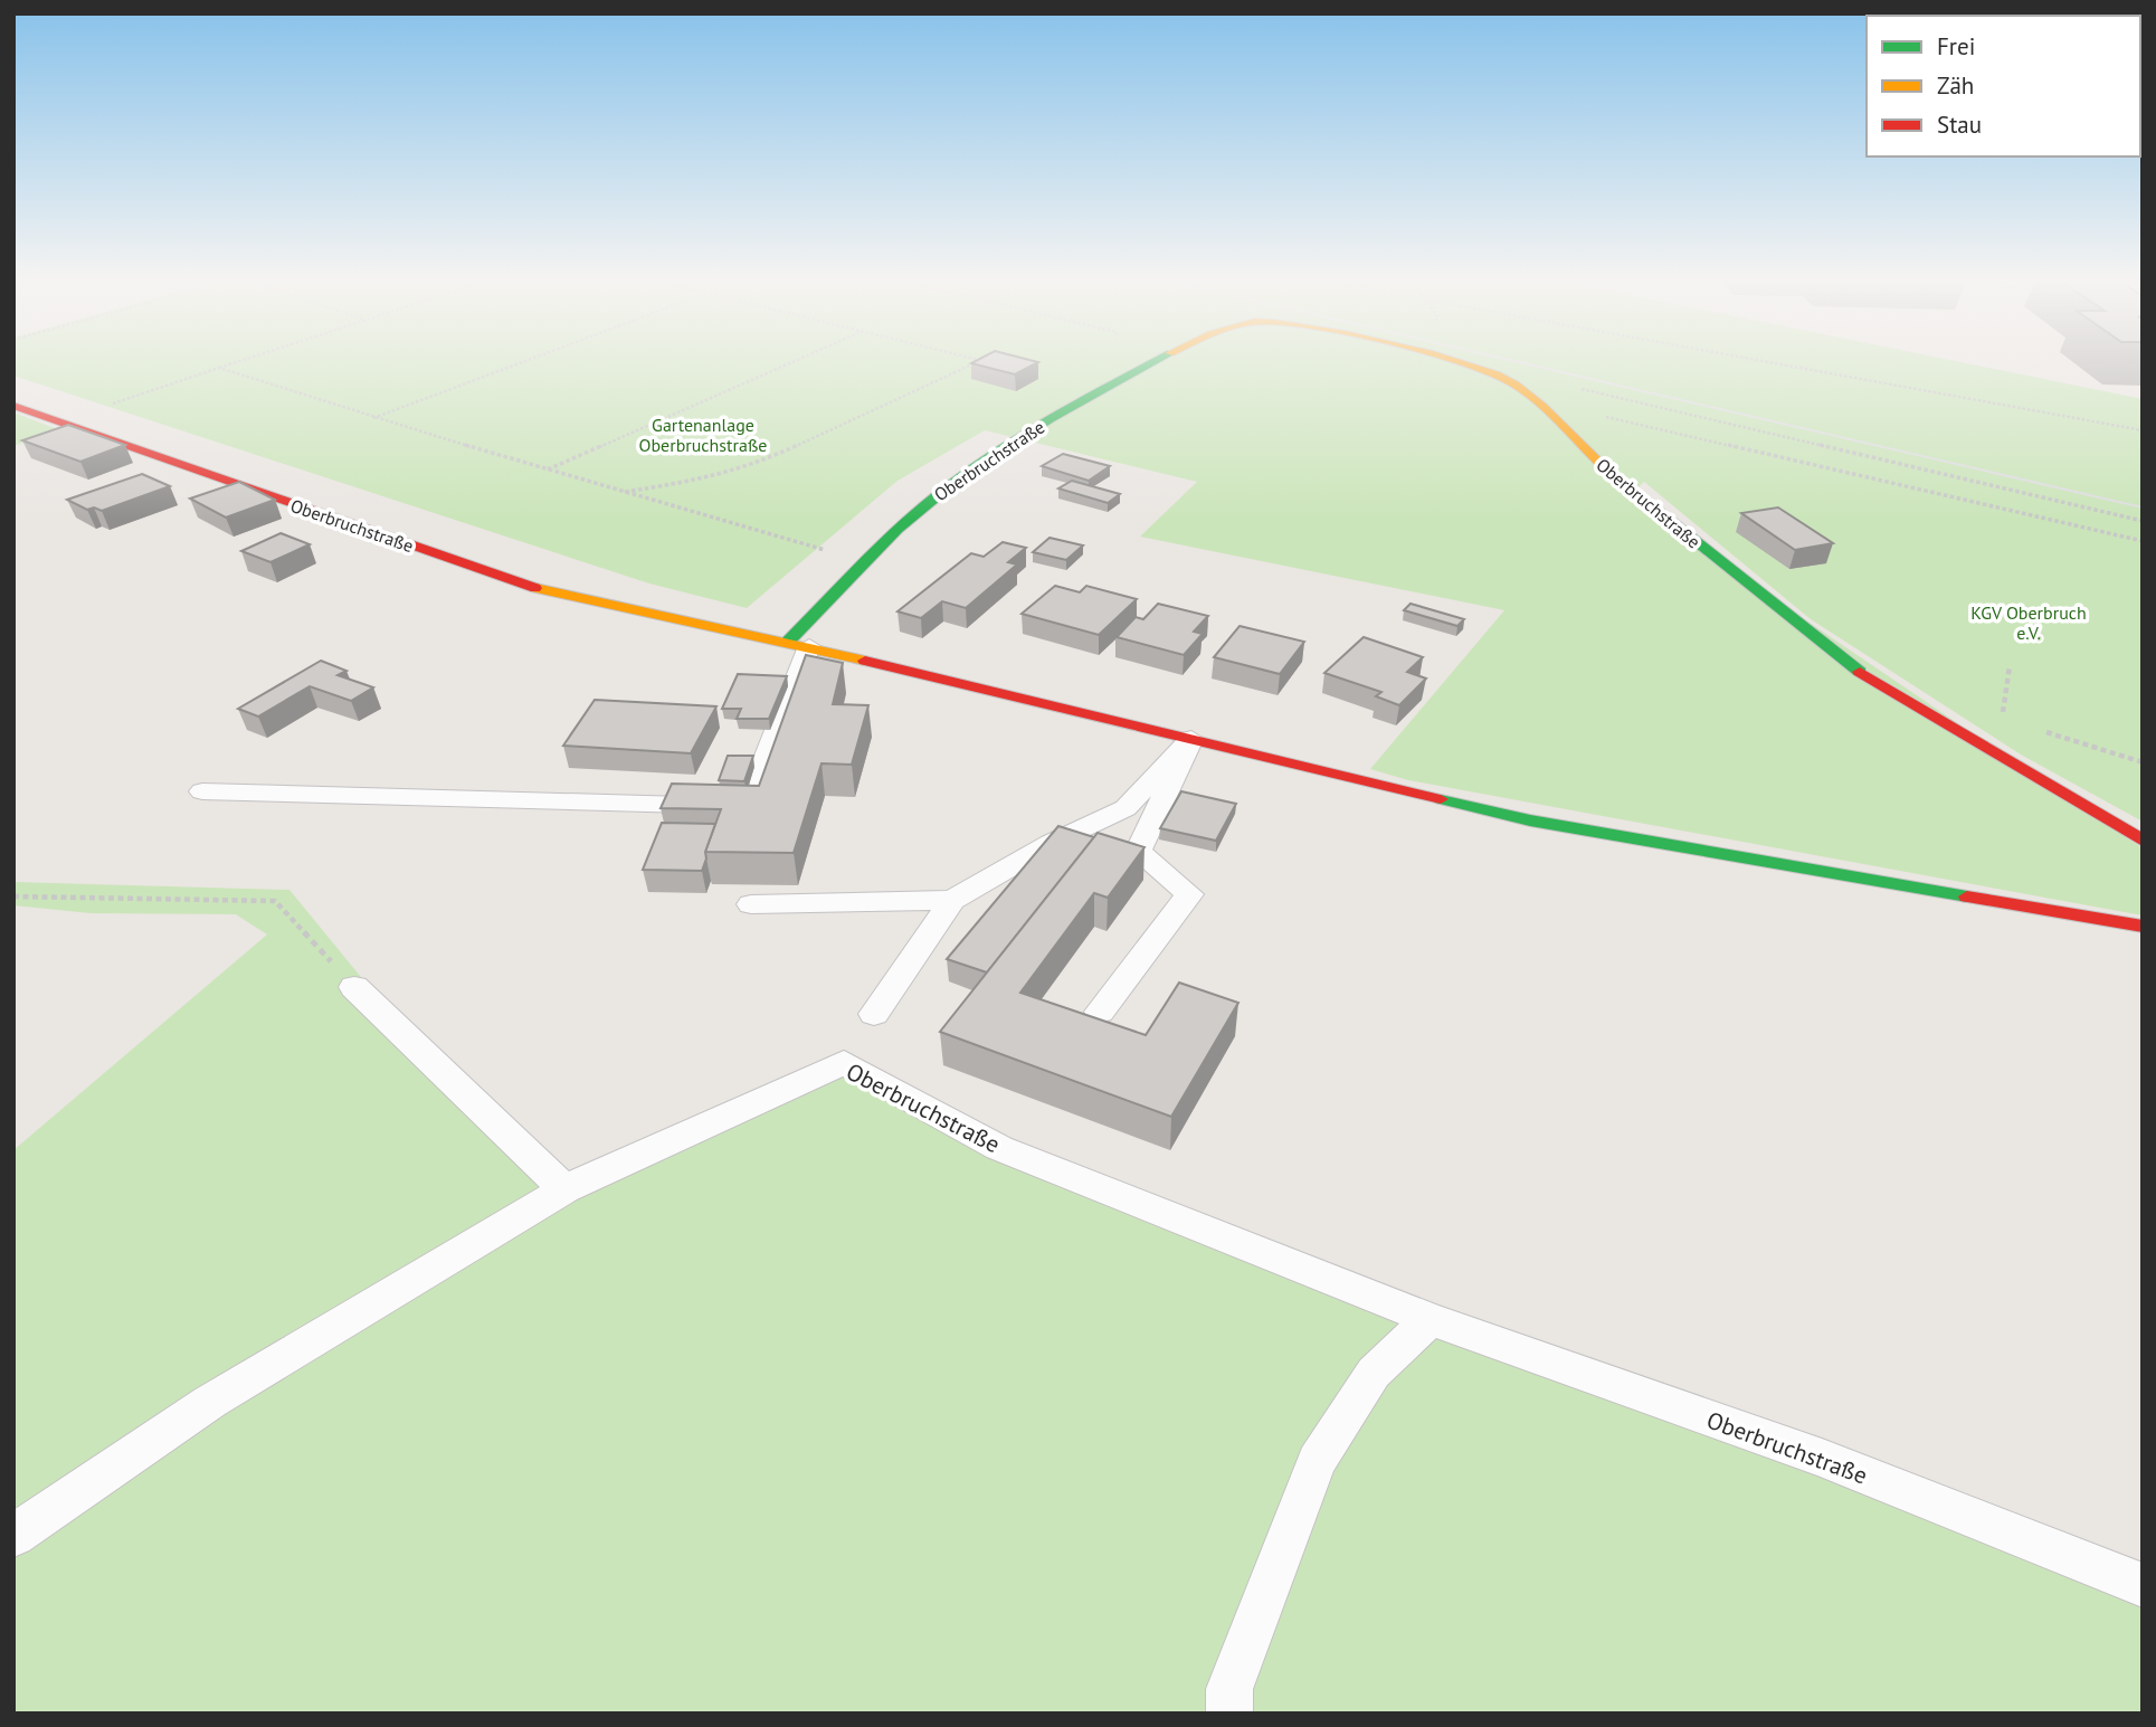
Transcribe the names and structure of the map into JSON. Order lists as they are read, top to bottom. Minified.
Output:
{"streets":{"street":["Oberbruchstraße"]},"parks":["Gartenanlage Oberbruchstraße","KGV Oberbruch e.V."],"legend":["Frei","Zäh","Stau"]}
